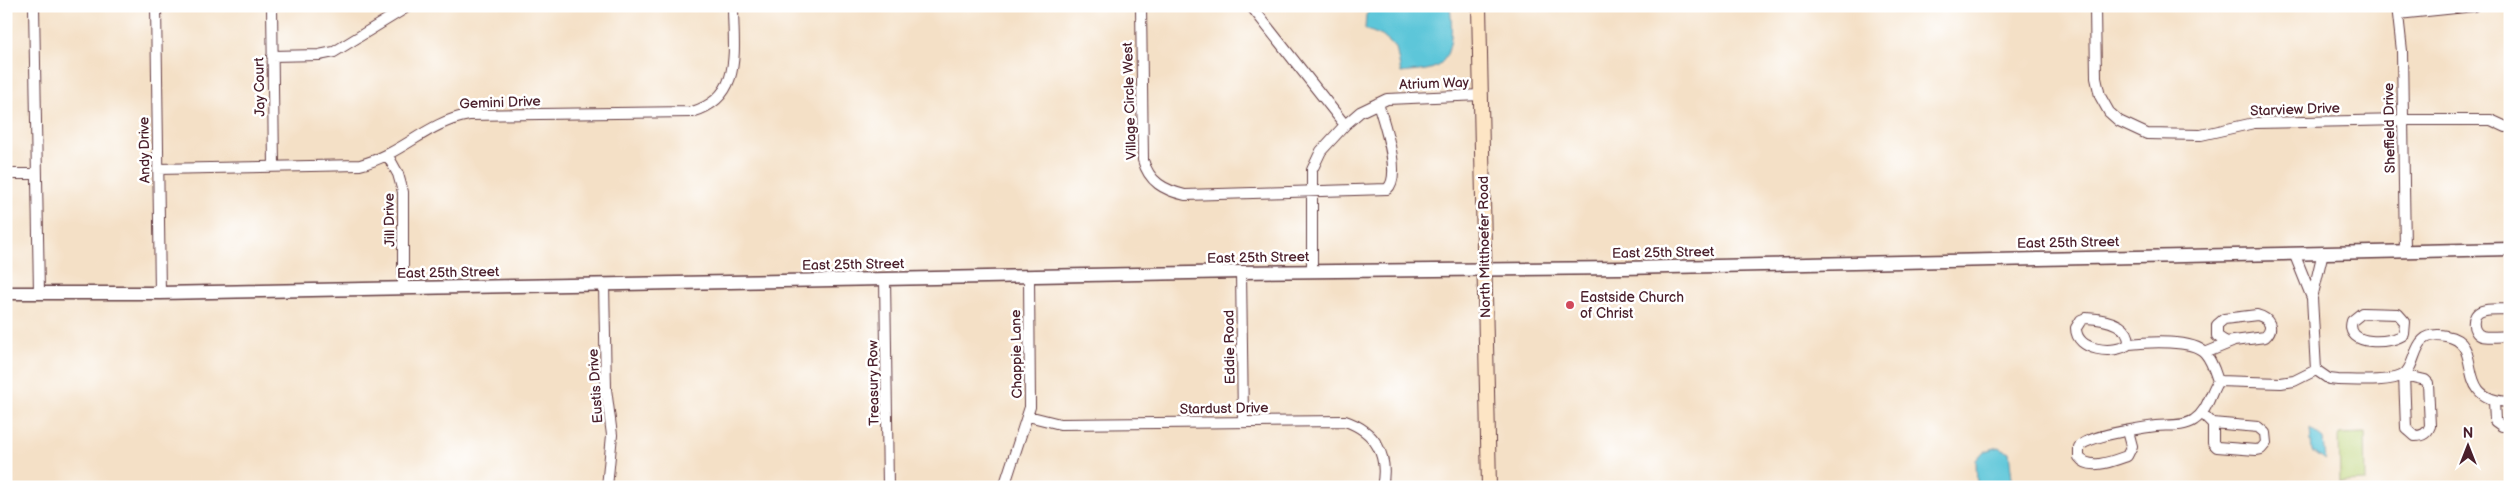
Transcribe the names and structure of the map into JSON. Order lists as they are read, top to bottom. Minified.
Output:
{"streets":{"main road":["North Mitthoefer Road"],"street":["Atrium Way","Jay Court","Village Circle West","Gemini Drive","Starview Drive","Sheffield Drive","Andy Drive","Jill Drive","East 25th Street","Eddie Road","Chappie Lane","Treasury Row","Eustis Drive","Stardust Drive"]},"crossings":[["Atrium Way","Village Circle West"],["Atrium Way","East 25th Street"],["Atrium Way","North Mitthoefer Road"],["Jay Court","Gemini Drive"],["Gemini Drive","Andy Drive"],["Gemini Drive","Jill Drive"],["Starview Drive","Sheffield Drive"],["Sheffield Drive","East 25th Street"],["Andy Drive","East 25th Street"],["Jill Drive","East 25th Street"],["East 25th Street","North Mitthoefer Road"],["East 25th Street","Eddie Road"],["East 25th Street","Chappie Lane"],["East 25th Street","Treasury Row"],["East 25th Street","Eustis Drive"],["Eddie Road","Stardust Drive"],["Chappie Lane","Stardust Drive"]],"places":["Eastside Church of Christ"],"north":"top"}
